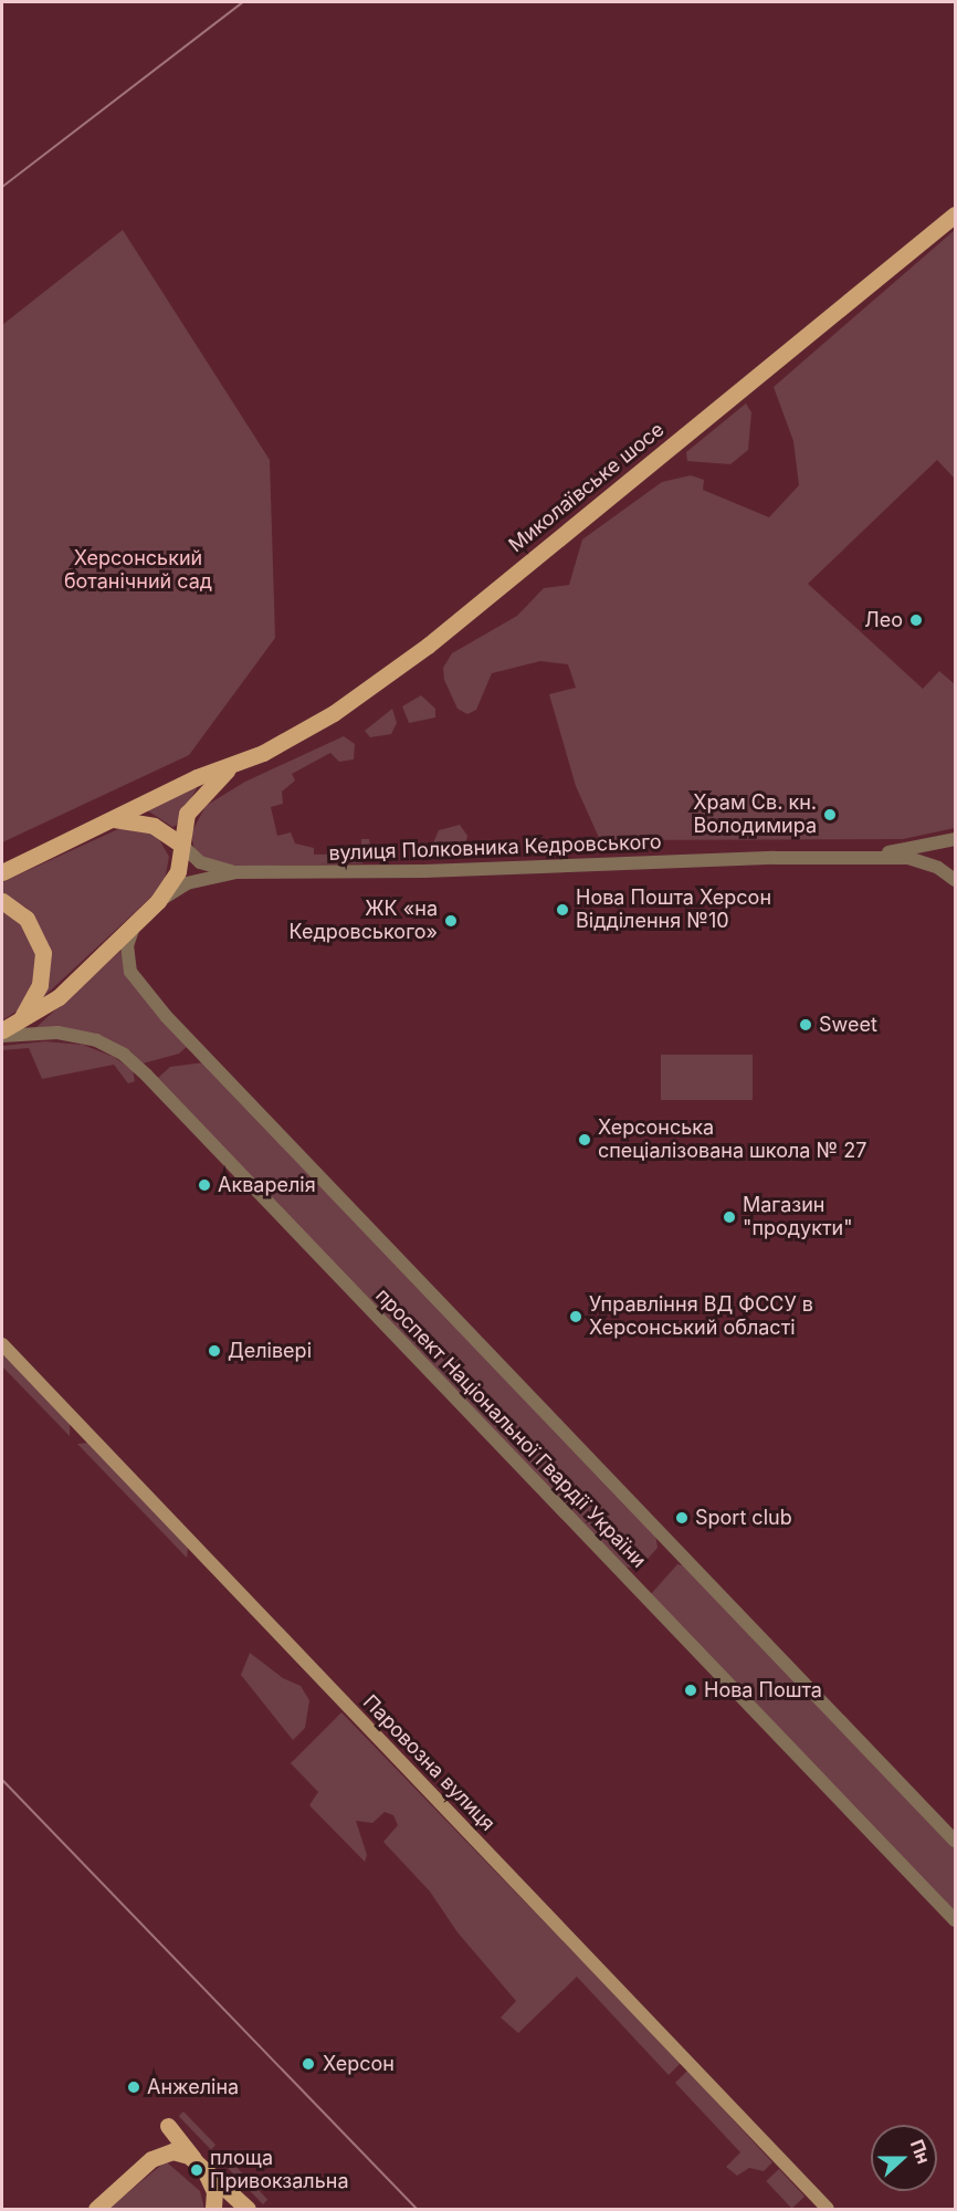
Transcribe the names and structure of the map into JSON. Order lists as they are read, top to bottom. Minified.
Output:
{"streets":{"main road":["Миколаївське шосе","Паровозна вулиця"],"street":["вулиця Полковника Кедровського","проспект Національної Гвардії України"]},"crossings":[["Миколаївське шосе","вулиця Полковника Кедровського"],["Миколаївське шосе","проспект Національної Гвардії України"]],"parks":["Херсонський ботанічний сад"],"places":["Лео","Храм Св. кн. Володимира","Нова Пошта Херсон Відділення №10","ЖК «на Кедровського»","Sweet","Херсонська спеціалізована школа № 27","Акварелія","Магазин \"продукти\"","Управління ВД ФССУ в Херсонський області","Делівері","Sport club","Нова Пошта","Херсон","Анжеліна","площа Привокзальна"],"north":"right"}
